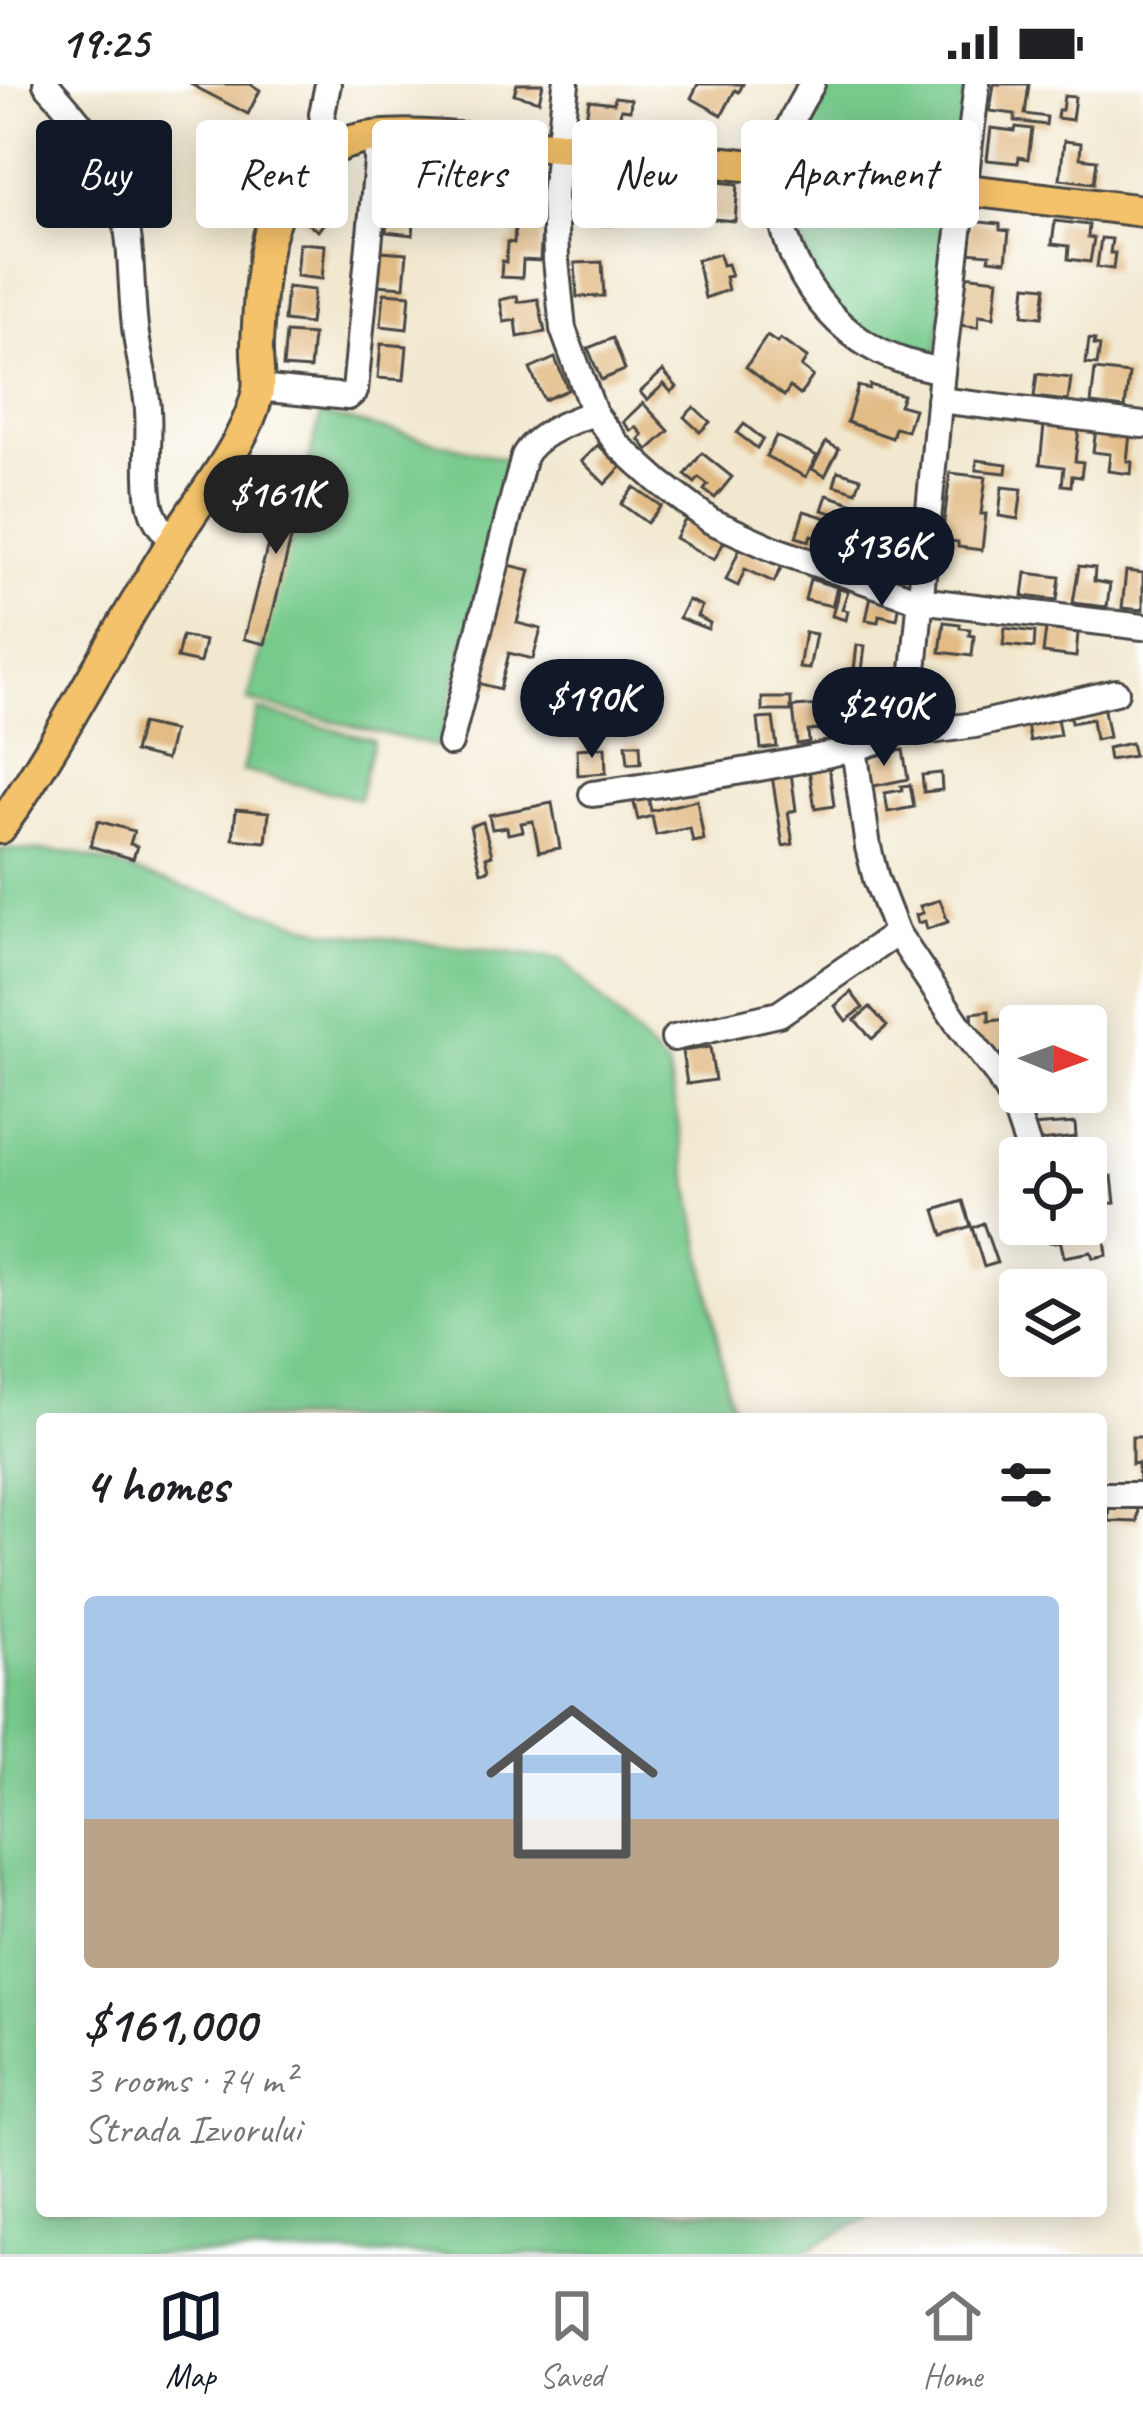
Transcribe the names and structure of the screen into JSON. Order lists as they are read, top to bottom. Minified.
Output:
{"north":"right","page":{"status":"19:25","chip":["Buy","Rent","Filters","New","Apartment"],"price":["$161K","$136K","$190K","$240K"],"heading":"4 homes","list":[{"name":"$161,000","note":"3 rooms · 74 m² · Strada Izvorului"}],"tabs":["Map","Saved","Home"]}}
